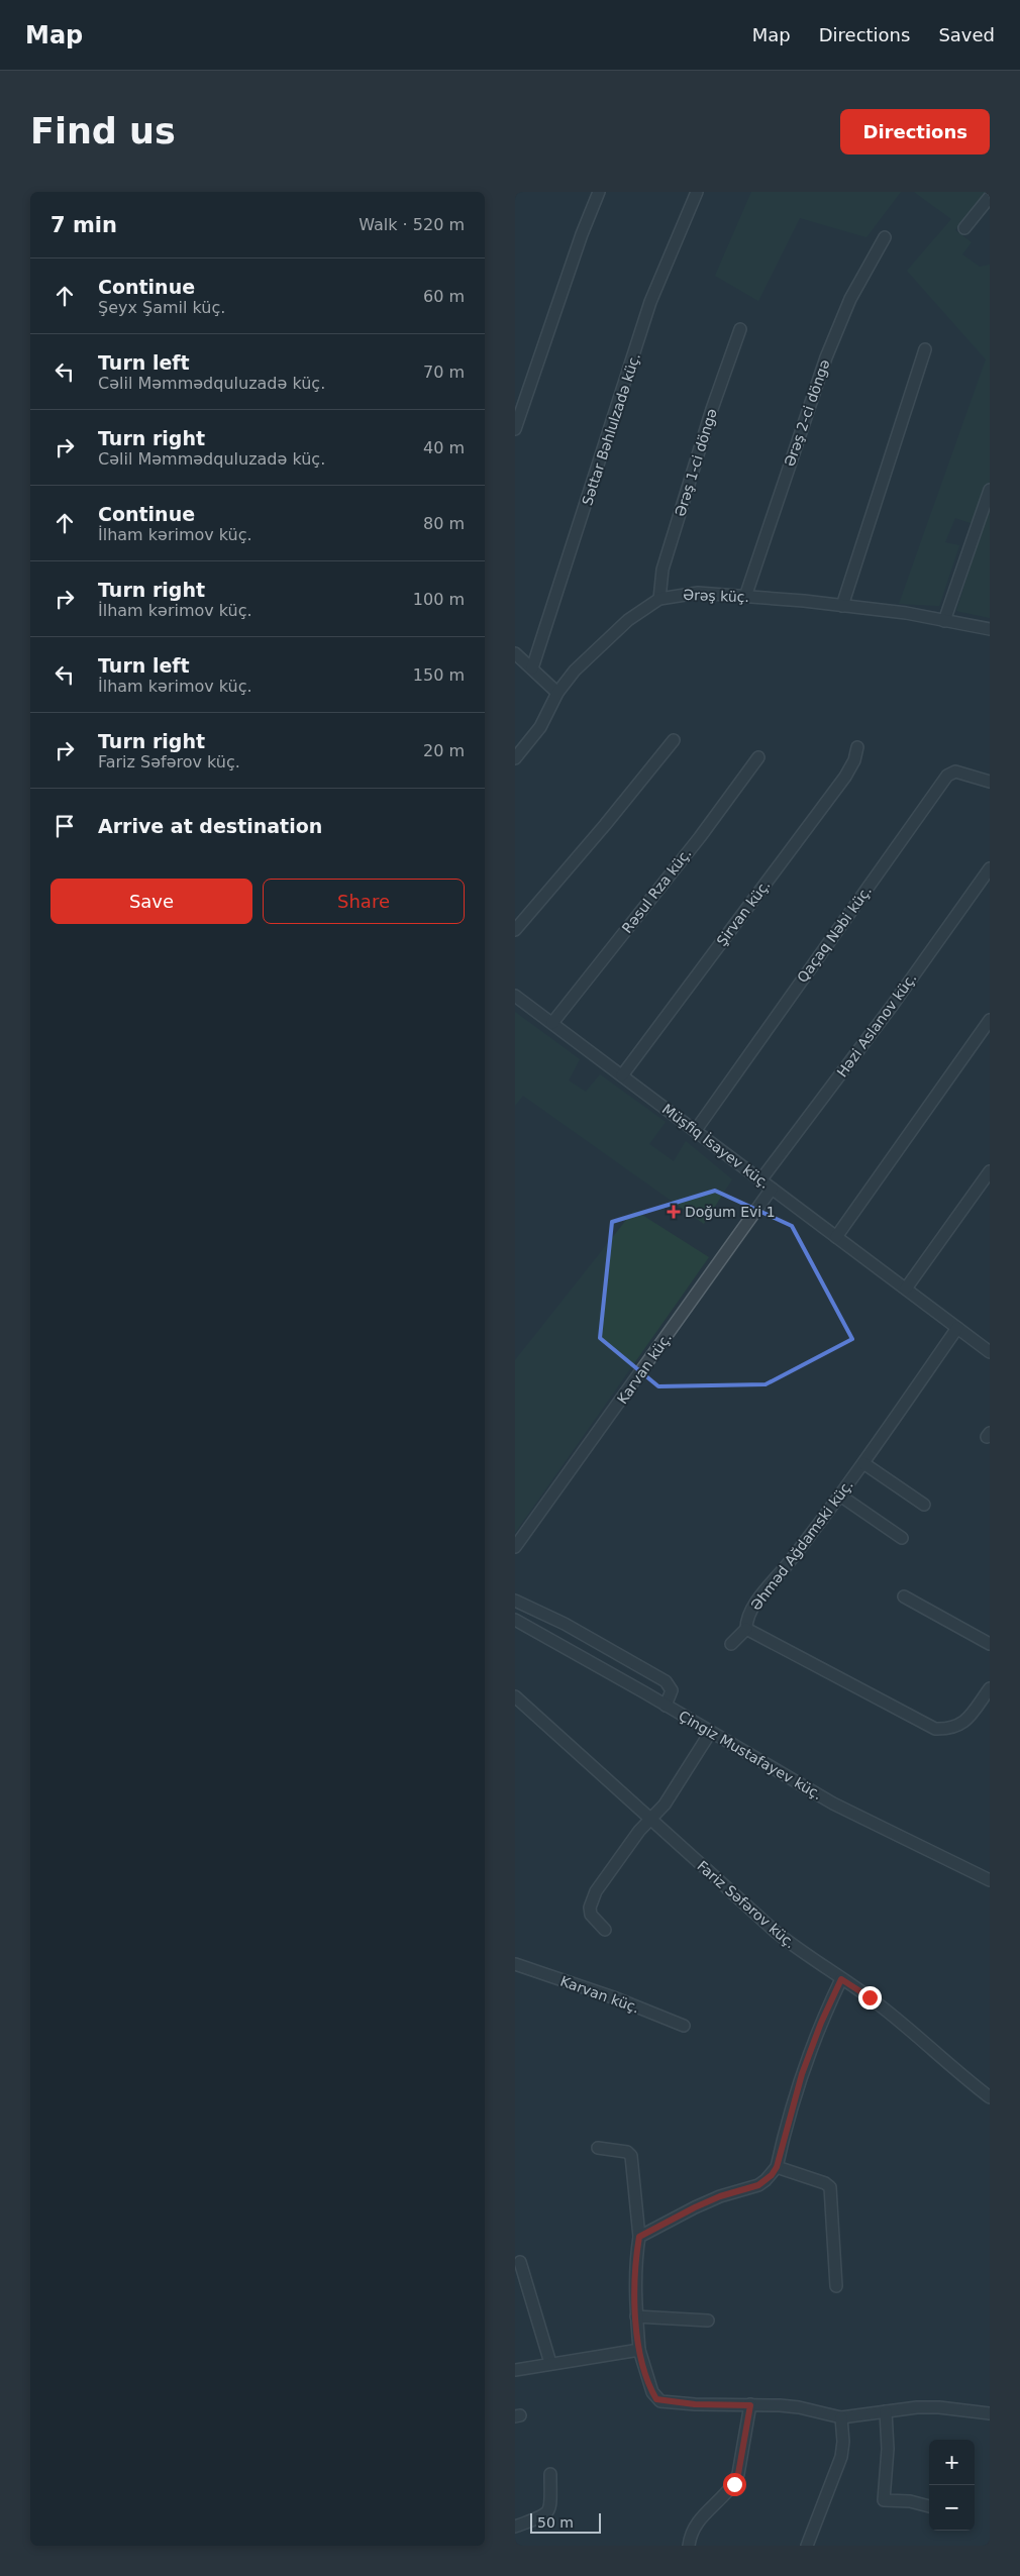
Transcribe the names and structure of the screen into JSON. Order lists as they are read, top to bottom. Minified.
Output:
{"streets":{"street":["Ərəş 2-ci döngə","Səttar Bəhlulzadə küç.","Ərəş 1-ci döngə","Ərəş küç.","Rəsul Rza küç.","Şirvan küç.","Qaçaq Nəbi küç.","Həzi Aslanov küç.","Müşfiq İsayev küç.","Karvan küç.","Əhməd Ağdamski küç.","Çingiz Mustafayev küç.","Fariz Səfərov küç."]},"crossings":[["Ərəş 2-ci döngə","Ərəş küç."],["Ərəş 1-ci döngə","Ərəş küç."],["Rəsul Rza küç.","Müşfiq İsayev küç."],["Şirvan küç.","Müşfiq İsayev küç."],["Qaçaq Nəbi küç.","Müşfiq İsayev küç."],["Həzi Aslanov küç.","Müşfiq İsayev küç."],["Müşfiq İsayev küç.","Karvan küç."],["Müşfiq İsayev küç.","Əhməd Ağdamski küç."]],"places":{"health":["Doğum Evi 1"]},"scale_bar":"50 m","page":{"header":"Map","nav":["Map","Directions","Saved"],"buttons":["Directions",["Save","Share"]],"title":"Find us","heading":["7 min","Walk · 520 m"],"list":[["Continue","Şeyx Şamil küç.","60 m"],["Turn left","Cəlil Məmmədquluzadə küç.","70 m"],["Turn right","Cəlil Məmmədquluzadə küç.","40 m"],["Continue","İlham kərimov küç.","80 m"],["Turn right","İlham kərimov küç.","100 m"],["Turn left","İlham kərimov küç.","150 m"],["Turn right","Fariz Səfərov küç.","20 m"],"Arrive at destination"],"map_buttons":["+","−"],"scale":"50 m"}}
